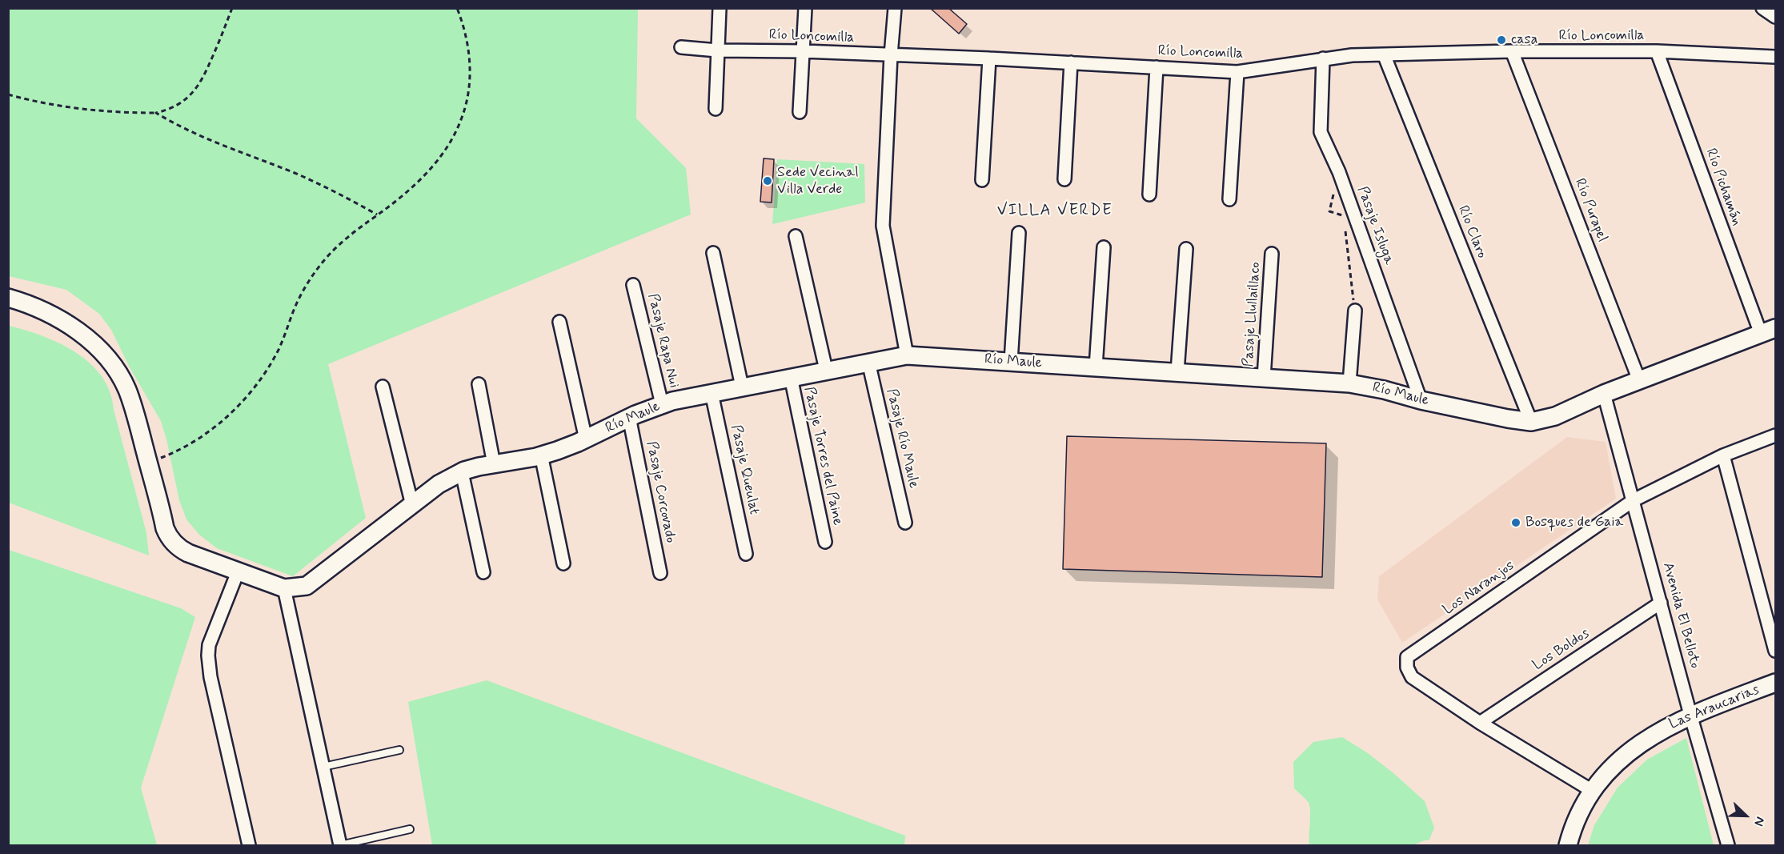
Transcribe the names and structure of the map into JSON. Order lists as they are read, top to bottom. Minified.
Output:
{"streets":{"street":["Río Loncomilla","Río Pichamán","Río Purapel","Pasaje Isluga","Río Claro","Pasaje Llullaillaco","Pasaje Rapa Nui","Río Maule","Pasaje Río Maule","Pasaje Torres del Paine","Pasaje Queulat","Pasaje Corcovado","Los Naranjos","Avenida El Belloto","Los Boldos","Las Araucarias"]},"crossings":[["Río Loncomilla","Río Pichamán"],["Río Loncomilla","Río Purapel"],["Río Loncomilla","Pasaje Isluga"],["Río Loncomilla","Río Claro"],["Río Pichamán","Río Maule"],["Río Purapel","Río Maule"],["Pasaje Isluga","Río Maule"],["Río Claro","Río Maule"],["Pasaje Llullaillaco","Río Maule"],["Pasaje Rapa Nui","Río Maule"],["Río Maule","Pasaje Río Maule"],["Río Maule","Pasaje Torres del Paine"],["Río Maule","Pasaje Queulat"],["Río Maule","Pasaje Corcovado"],["Río Maule","Avenida El Belloto"],["Los Naranjos","Avenida El Belloto"],["Los Naranjos","Los Boldos"],["Los Naranjos","Las Araucarias"],["Avenida El Belloto","Los Boldos"],["Avenida El Belloto","Las Araucarias"]],"districts":["VILLA VERDE"],"places":["casa","Sede Vecinal Villa Verde","Bosques de Gaia"],"north":"bottom right"}
